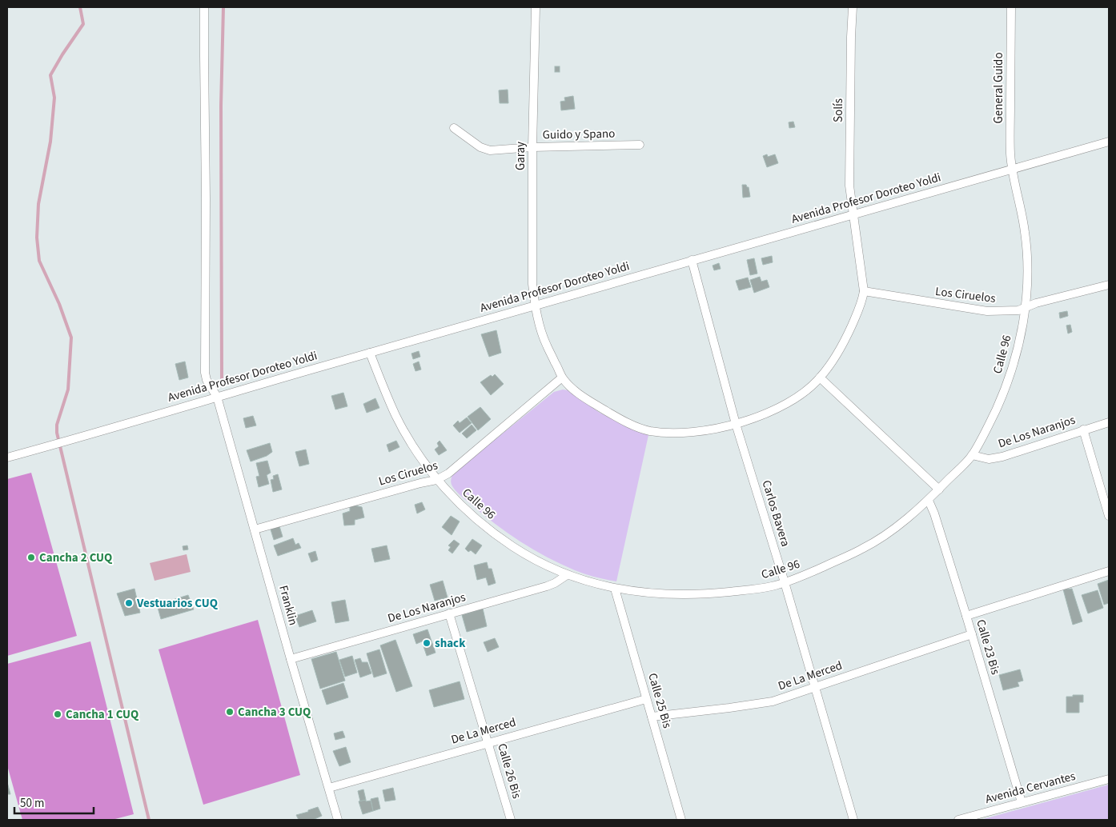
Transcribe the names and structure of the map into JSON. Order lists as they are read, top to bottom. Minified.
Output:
{"streets":{"street":["General Guido","Solís","Guido y Spano","Garay","Avenida Profesor Doroteo Yoldi","Los Ciruelos","Calle 96","De Los Naranjos","Carlos Bavera","Franklin","Calle 23 Bis","De La Merced","Calle 25 Bis","Calle 26 Bis","Avenida Cervantes"]},"crossings":[["General Guido","Avenida Profesor Doroteo Yoldi"],["General Guido","Calle 96"],["Solís","Garay"],["Solís","Avenida Profesor Doroteo Yoldi"],["Solís","Los Ciruelos"],["Guido y Spano","Garay"],["Garay","Avenida Profesor Doroteo Yoldi"],["Garay","Los Ciruelos"],["Garay","Carlos Bavera"],["Avenida Profesor Doroteo Yoldi","Calle 96"],["Avenida Profesor Doroteo Yoldi","Carlos Bavera"],["Avenida Profesor Doroteo Yoldi","Franklin"],["Los Ciruelos","Calle 96"],["Los Ciruelos","Franklin"],["Calle 96","De Los Naranjos"],["Calle 96","Carlos Bavera"],["Calle 96","Calle 23 Bis"],["Calle 96","Calle 25 Bis"],["De Los Naranjos","Franklin"],["De Los Naranjos","Calle 26 Bis"],["Carlos Bavera","De La Merced"],["Franklin","De La Merced"],["Calle 23 Bis","De La Merced"],["Calle 23 Bis","Avenida Cervantes"],["De La Merced","Calle 25 Bis"],["De La Merced","Calle 26 Bis"]],"places":["Cancha 2 CUQ","Vestuarios CUQ","shack","Cancha 3 CUQ","Cancha 1 CUQ"],"scale_bar":"50 m"}
